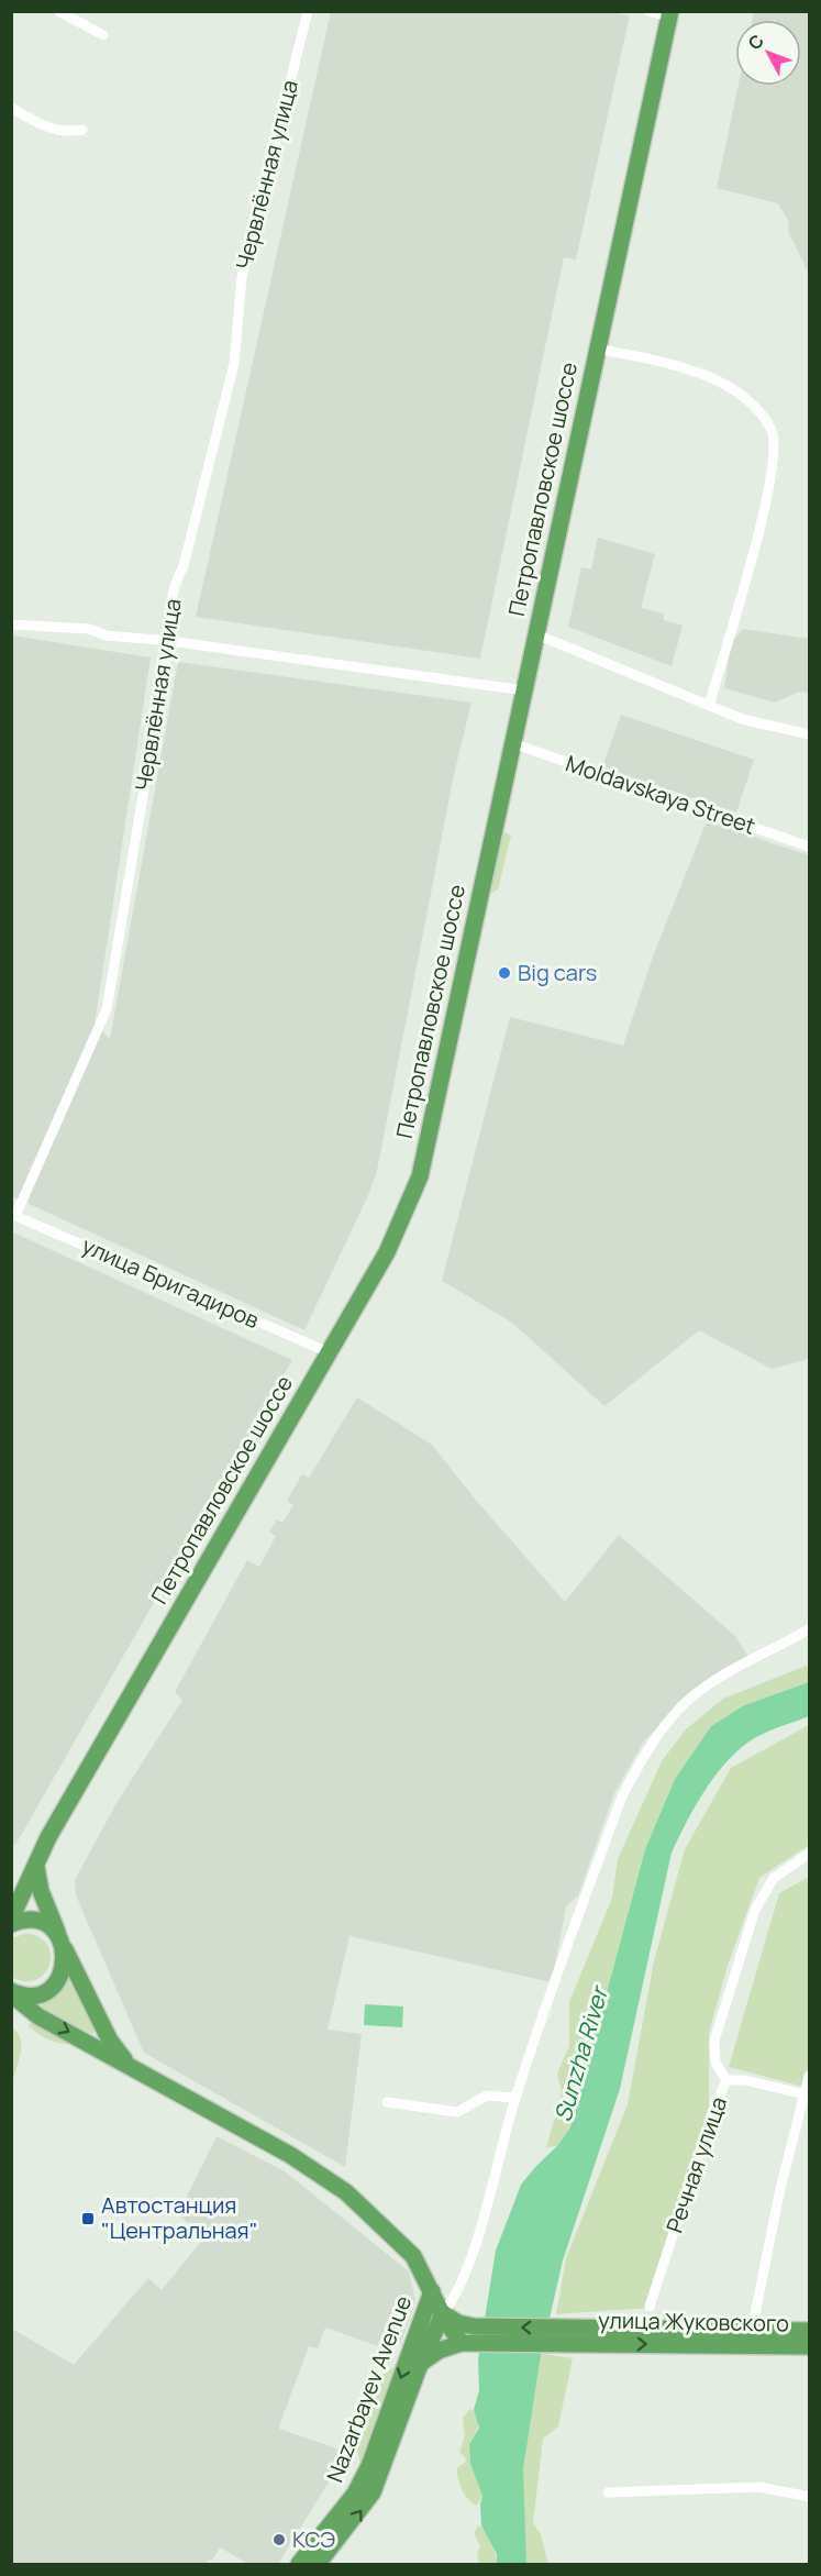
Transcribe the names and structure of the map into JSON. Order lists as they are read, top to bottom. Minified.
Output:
{"streets":{"main road":["Петропавловское шоссе","улица Жуковского","Nazarbayev Avenue"],"street":["Червлённая улица","Moldavskaya Street","улица Бригадиров","Речная улица"]},"crossings":[["Червлённая улица","улица Бригадиров"],["Петропавловское шоссе","Moldavskaya Street"],["Петропавловское шоссе","улица Бригадиров"]],"water":["Sunzha River"],"places":{"other":["Big cars","КСЭ"],"transit":["Автостанция \"Центральная\""]},"north":"top left"}
